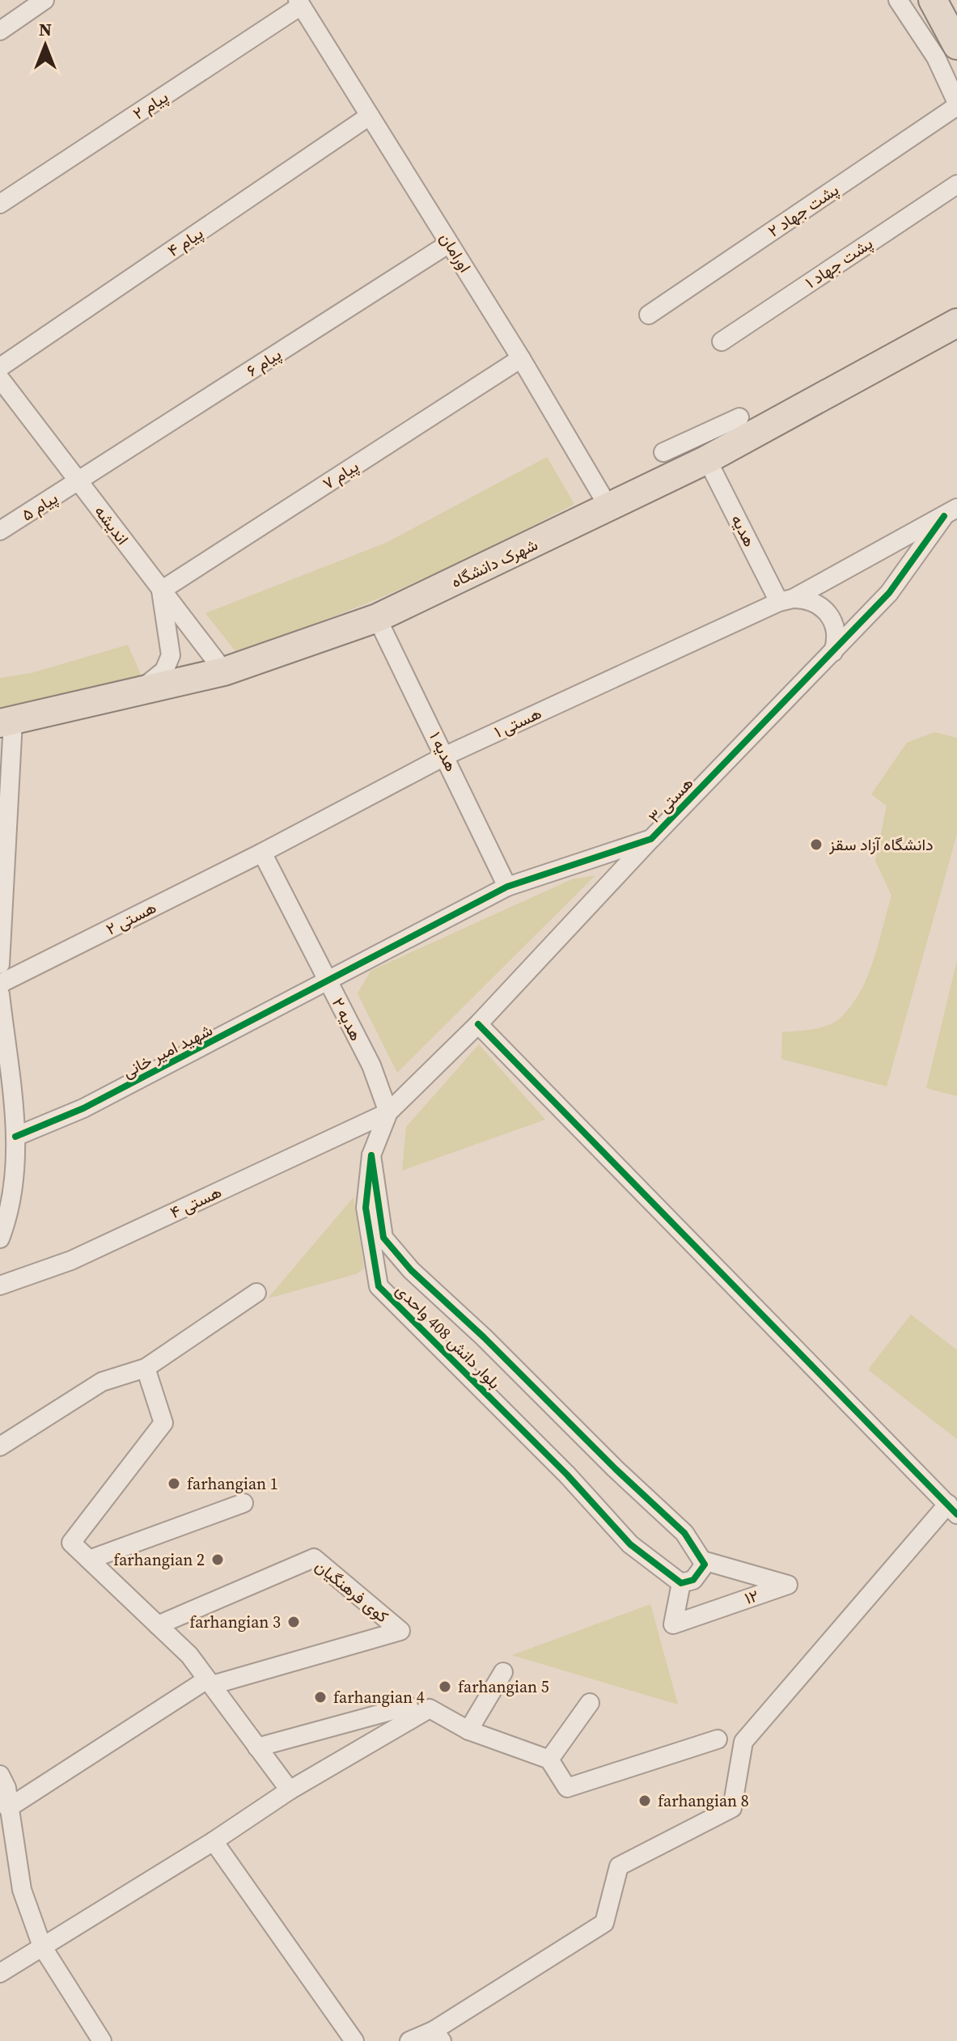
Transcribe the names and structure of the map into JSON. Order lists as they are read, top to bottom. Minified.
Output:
{"streets":{"main road":["شهرک دانشگاه"],"street":["پیام ۲","پشت جهاد ۲","پیام ۴","اورامان","پشت جهاد ۱","پیام ۶","پیام ۷","پیام ۵","اندیشه","هدیه","هستی ۱","هدیه ۱","هستی ۳","هستی ۲","هدیه ۲","شهید امیر خانی","هستی ۴","بلوار دانش 408 واحدی","کوی فرهنگیان","۱۲"]},"crossings":[["پیام ۲","اورامان"],["پیام ۴","اورامان"],["اورامان","پیام ۶"],["اورامان","پیام ۷"],["اورامان","شهرک دانشگاه"],["پیام ۶","پیام ۵"],["پیام ۶","اندیشه"],["پیام ۷","اندیشه"],["پیام ۵","اندیشه"],["اندیشه","شهرک دانشگاه"],["هدیه","شهرک دانشگاه"],["هدیه","هستی ۱"],["شهرک دانشگاه","هدیه ۱"],["هستی ۱","هدیه ۱"],["هستی ۱","هستی ۳"],["هستی ۱","هستی ۲"],["هستی ۱","هدیه ۲"],["هدیه ۱","هستی ۳"],["هستی ۳","هدیه ۲"],["هستی ۳","شهید امیر خانی"],["هستی ۲","هدیه ۲"],["هدیه ۲","شهید امیر خانی"],["هدیه ۲","هستی ۴"],["بلوار دانش 408 واحدی","۱۲"]],"places":["دانشگاه آزاد سقز","farhangian 1","farhangian 2","farhangian 3","farhangian 5","farhangian 4","farhangian 8"],"north":"top"}
